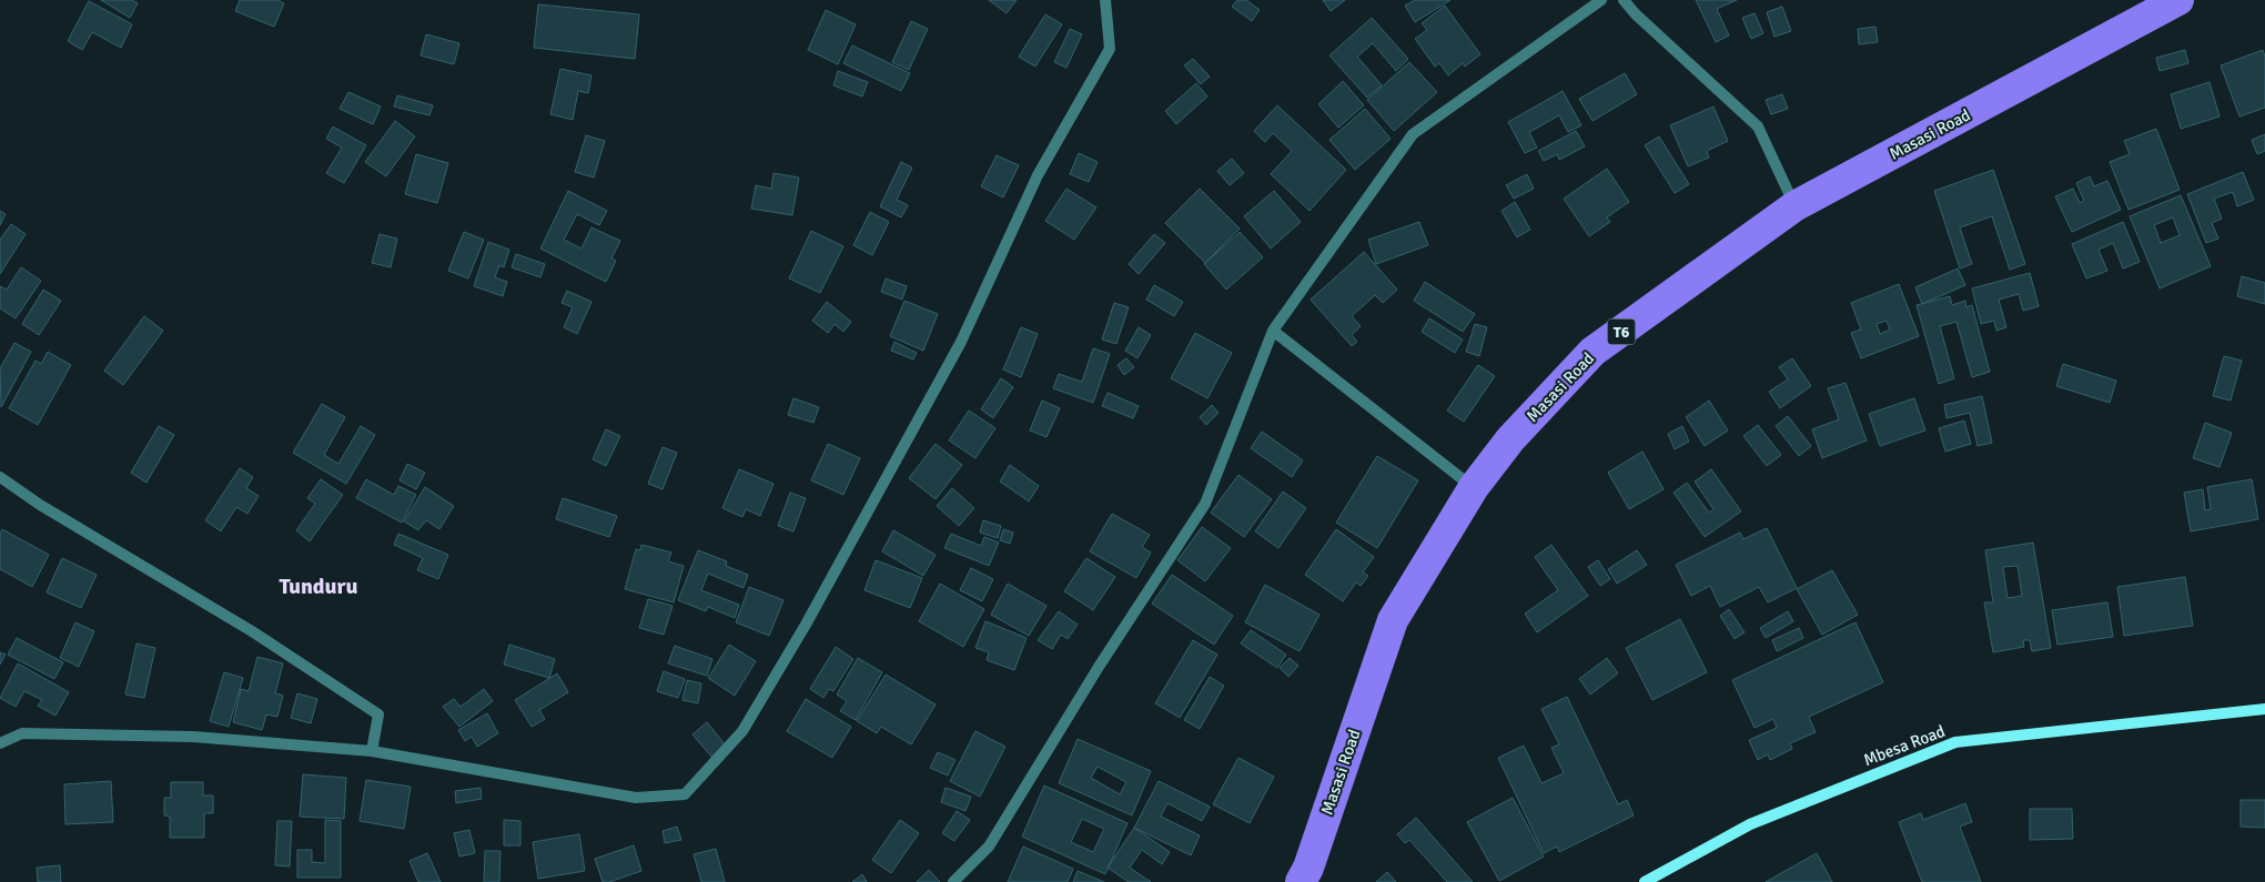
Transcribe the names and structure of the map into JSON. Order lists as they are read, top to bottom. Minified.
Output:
{"streets":{"highway":["Masasi Road","T6"],"main road":["Mbesa Road"]},"districts":["Tunduru"]}
